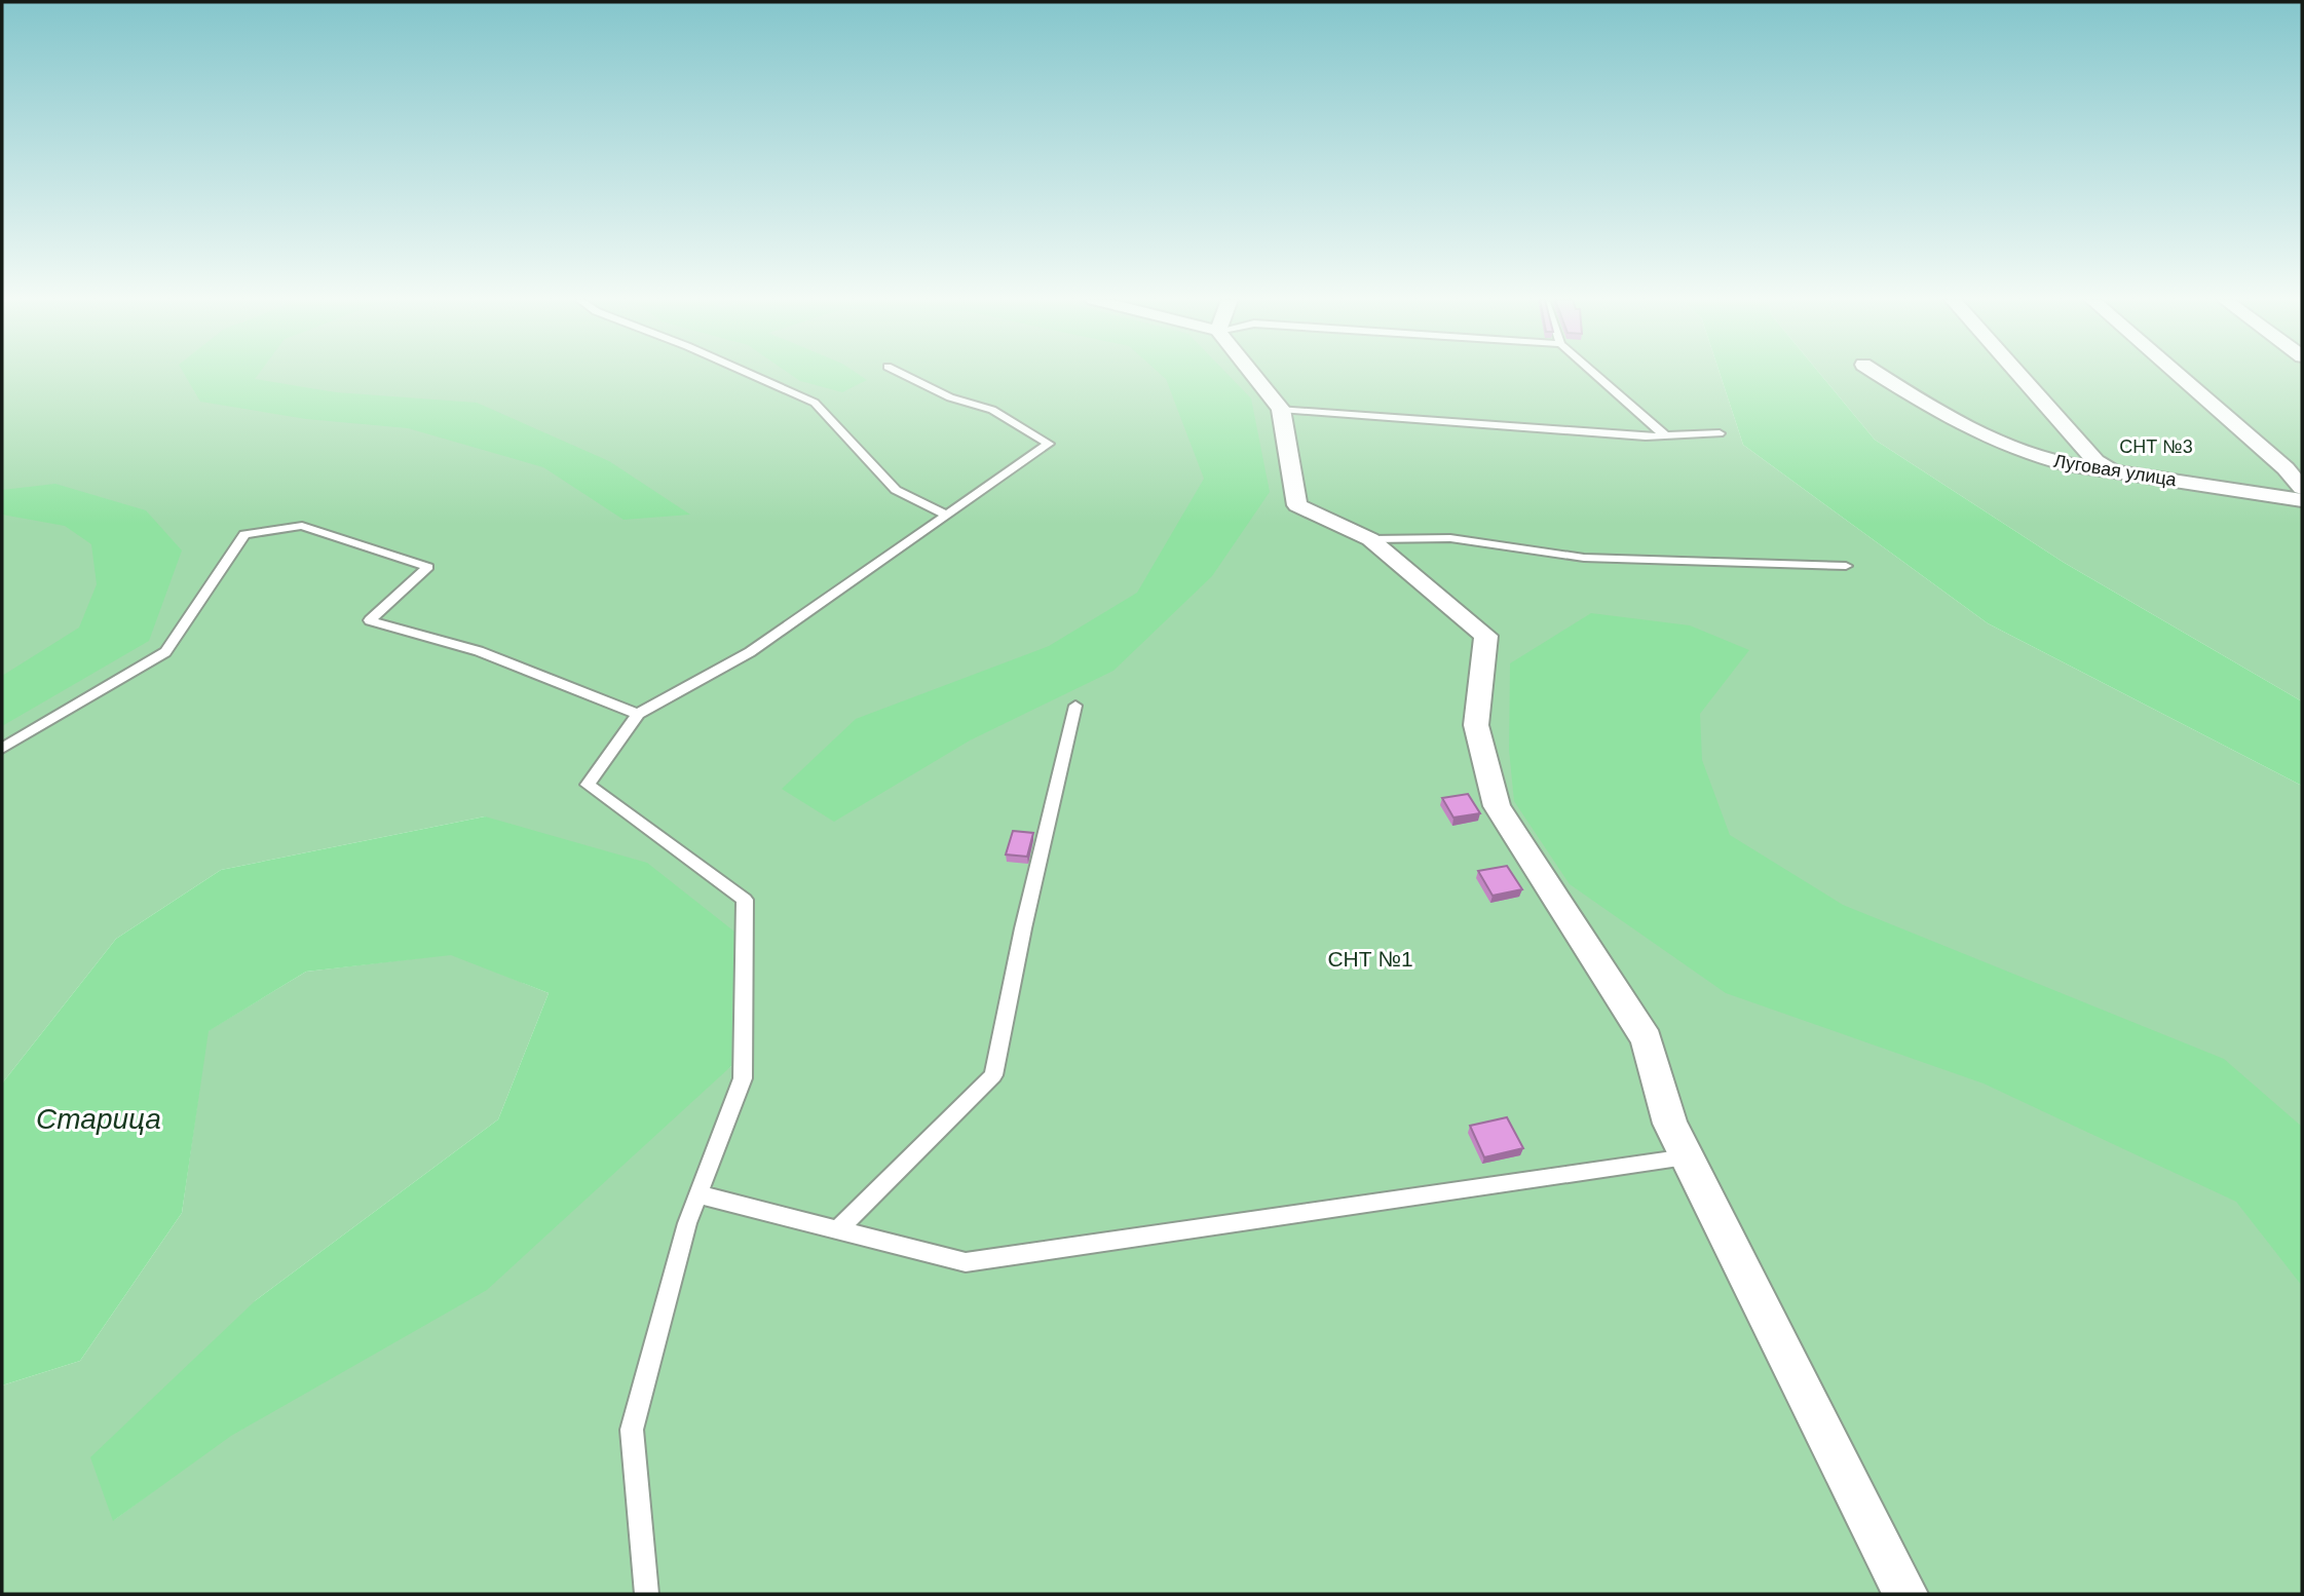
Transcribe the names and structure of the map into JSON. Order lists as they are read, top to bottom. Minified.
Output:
{"streets":{"street":["Луговая улица"]},"water":["Старица"],"parks":["СНТ №3","СНТ №1"]}
